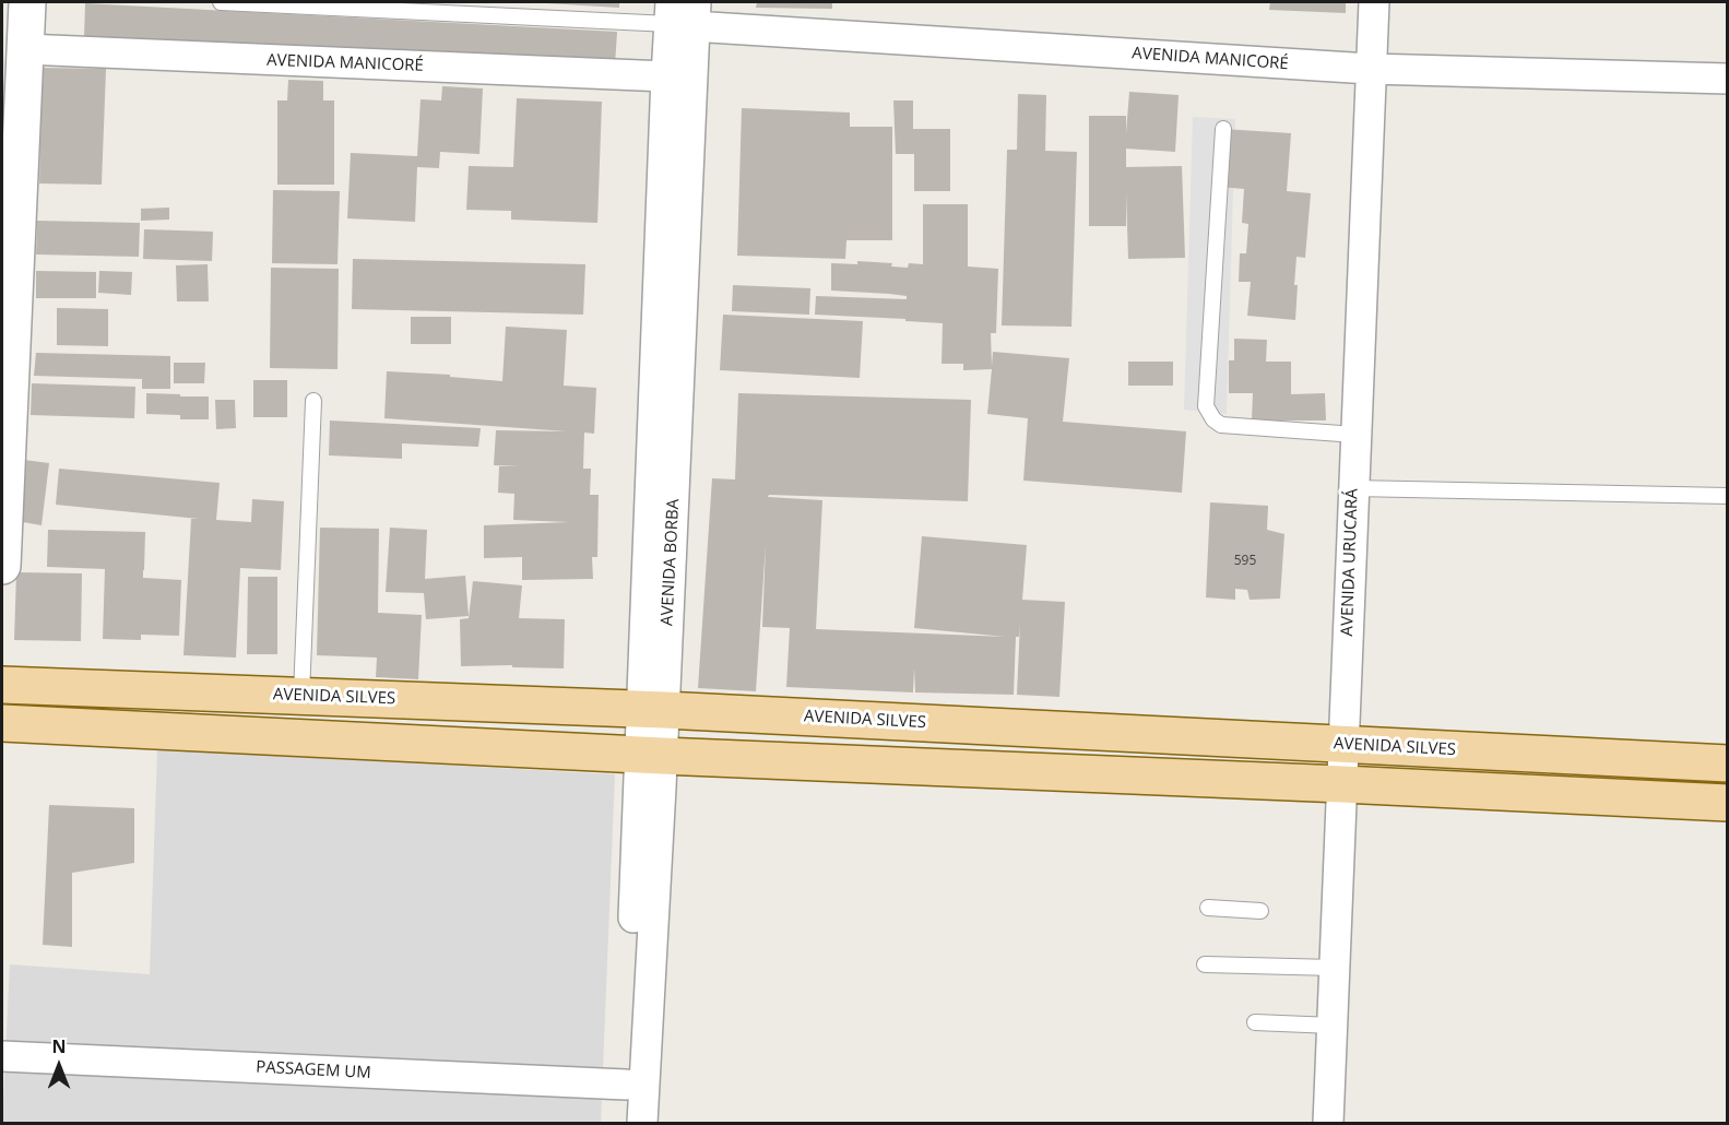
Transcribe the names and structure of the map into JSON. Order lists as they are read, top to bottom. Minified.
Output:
{"streets":{"main road":["AVENIDA SILVES"],"street":["AVENIDA MANICORÉ","AVENIDA BORBA","AVENIDA URUCARÁ","PASSAGEM UM"]},"crossings":[["AVENIDA MANICORÉ","AVENIDA BORBA"],["AVENIDA MANICORÉ","AVENIDA URUCARÁ"],["AVENIDA BORBA","AVENIDA SILVES"],["AVENIDA BORBA","PASSAGEM UM"],["AVENIDA URUCARÁ","AVENIDA SILVES"]],"house_numbers":["595"],"north":"top"}
